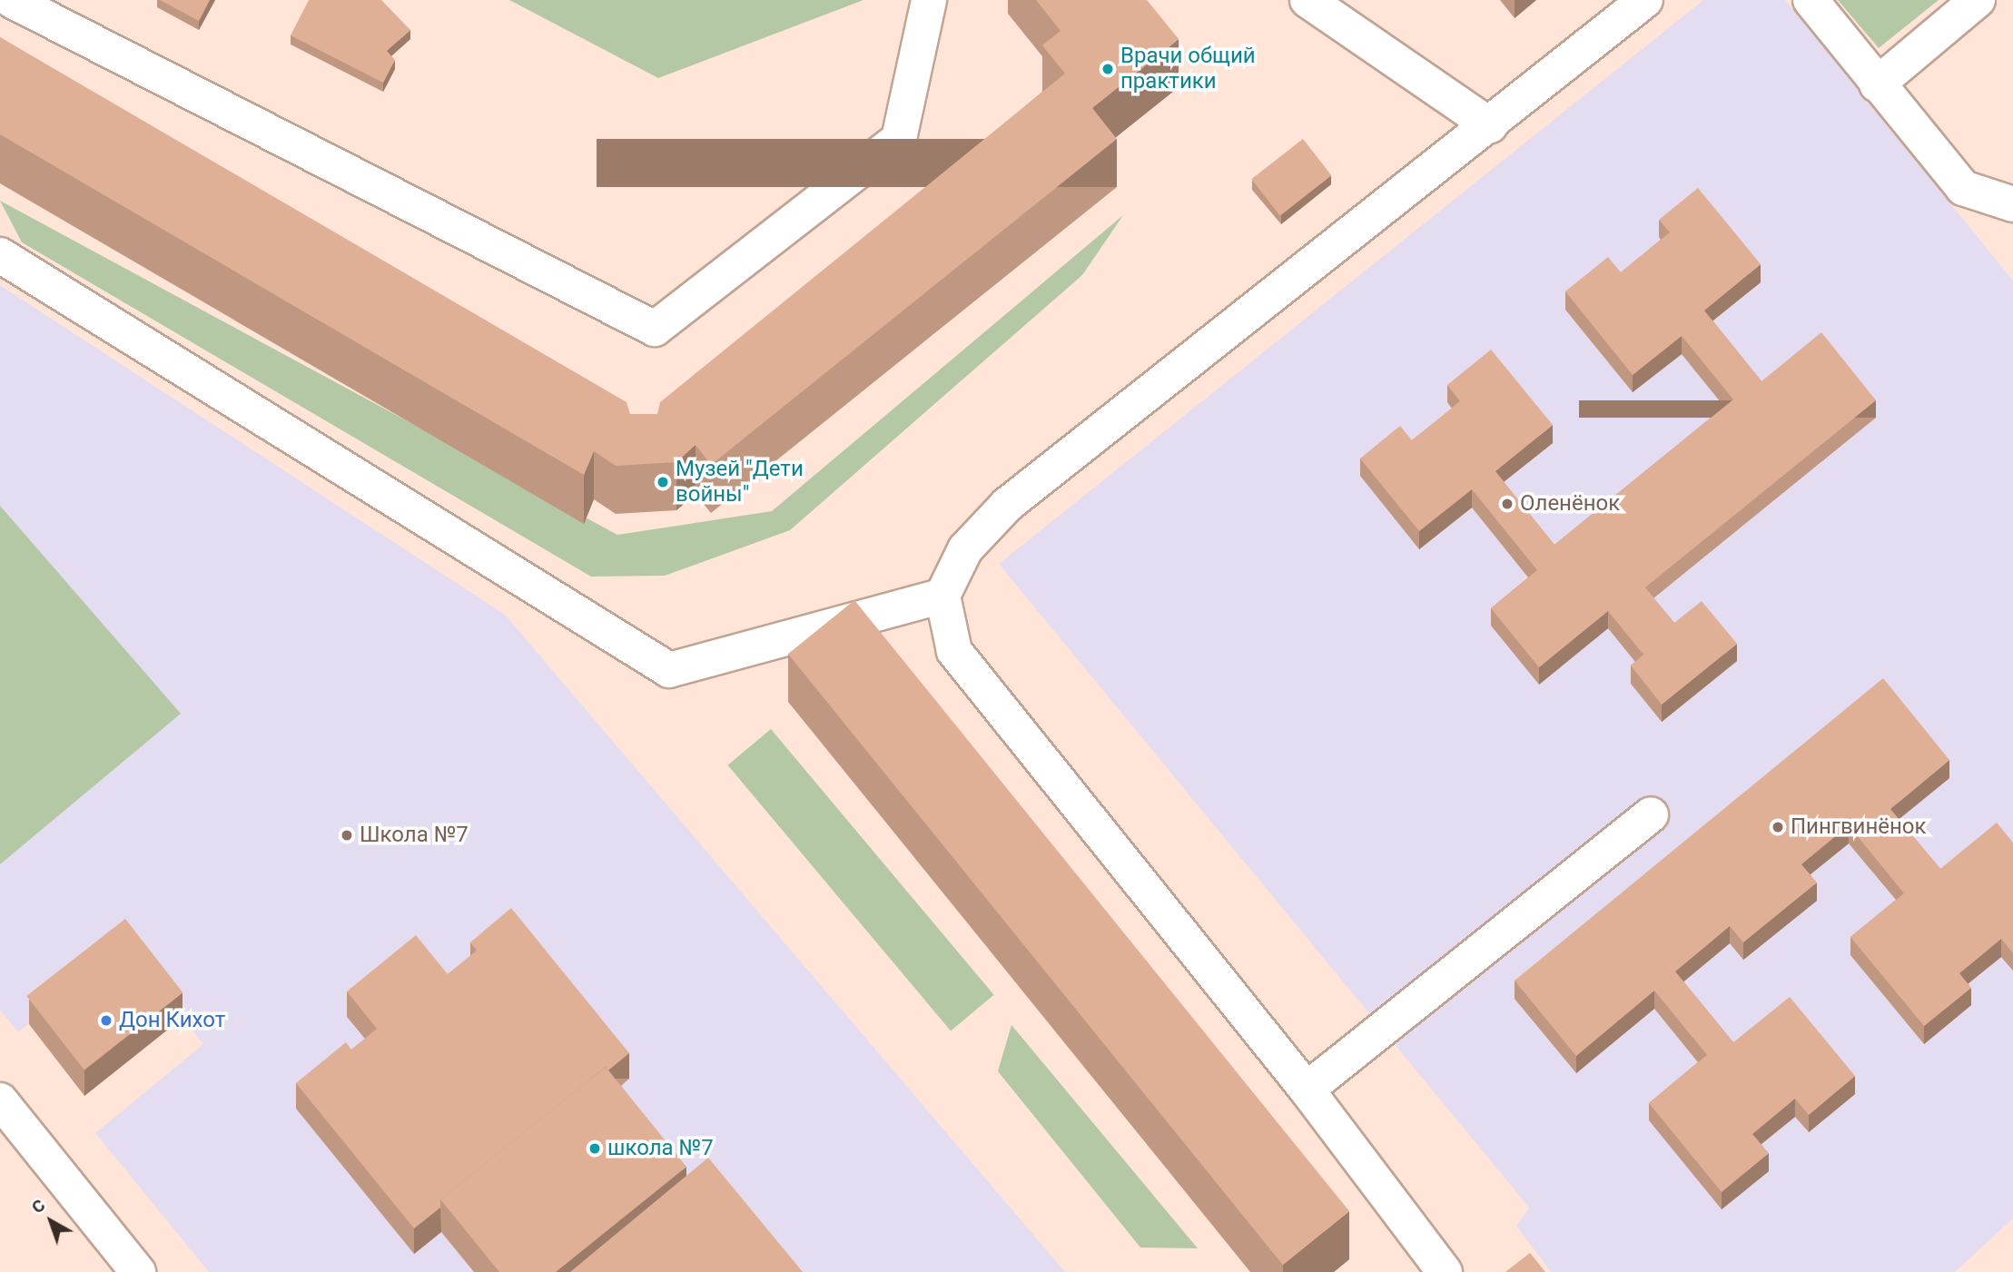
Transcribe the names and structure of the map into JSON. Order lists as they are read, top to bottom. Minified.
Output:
{"places":["Врачи общий практики","Музей \"Дети войны\"","Оленёнок","Пингвинёнок","Школа №7","Дон Кихот","школа №7"],"north":"top left"}
